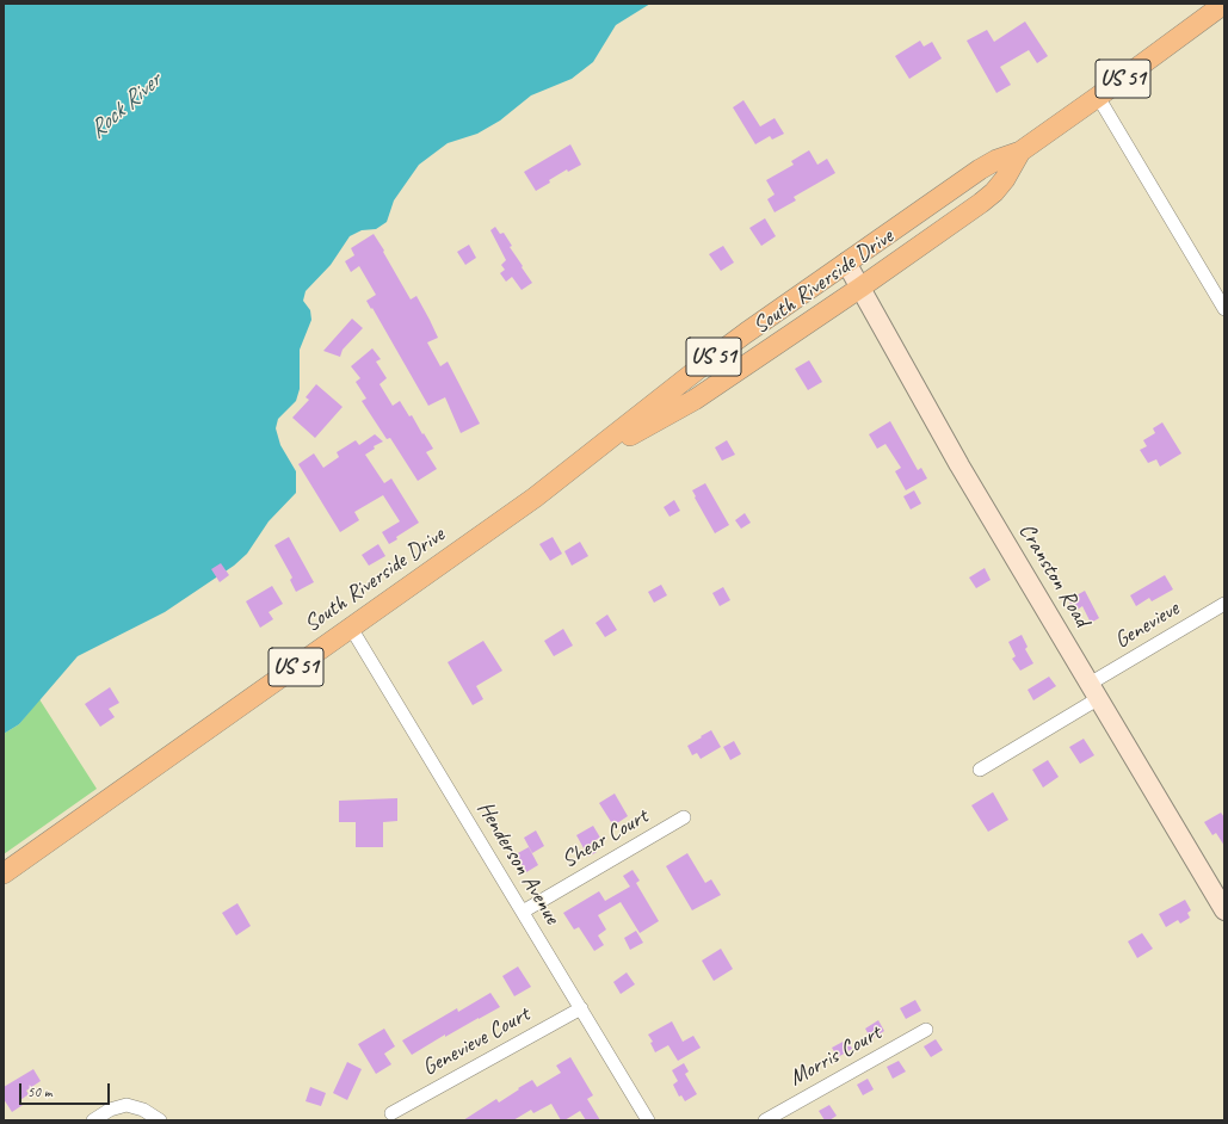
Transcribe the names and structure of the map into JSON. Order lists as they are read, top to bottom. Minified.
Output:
{"streets":{"main road":["US 51","South Riverside Drive"],"street":["Cranston Road","Genevieve","Shear Court","Henderson Avenue","Genevieve Court","Morris Court"]},"crossings":[["South Riverside Drive","Cranston Road"],["South Riverside Drive","Henderson Avenue"],["Cranston Road","Genevieve"],["Shear Court","Henderson Avenue"],["Henderson Avenue","Genevieve Court"]],"water":["Rock River"],"scale_bar":"50 m"}
